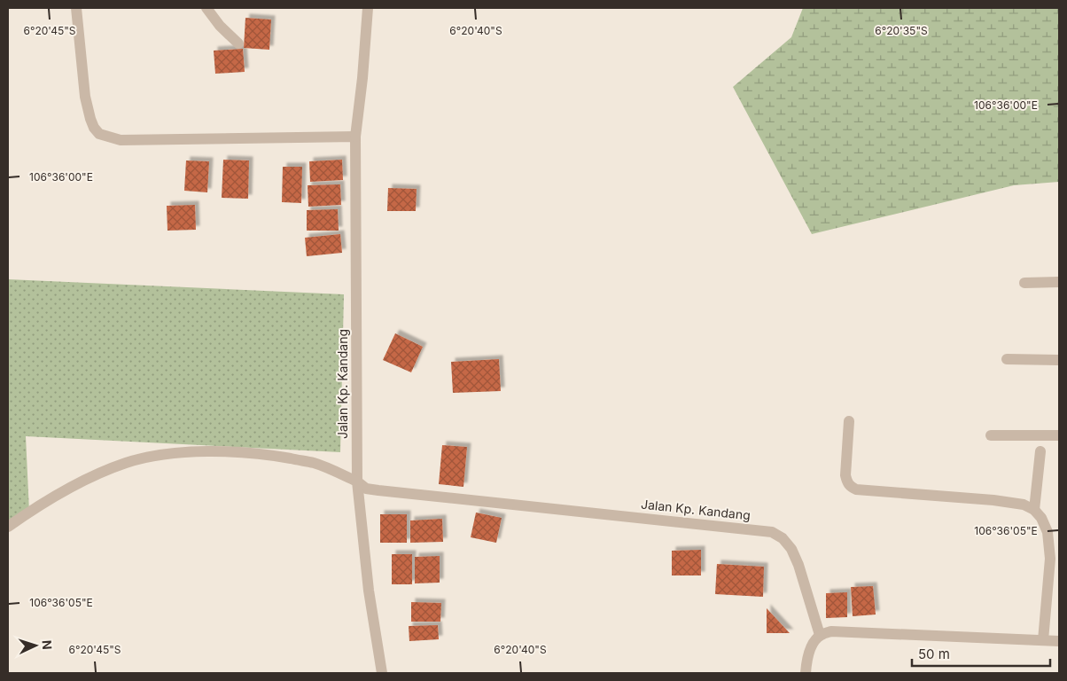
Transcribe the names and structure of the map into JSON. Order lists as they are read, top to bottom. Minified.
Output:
{"streets":{"street":["Jalan Kp. Kandang"]},"scale_bar":"50 m","north":"right","coordinates":["6°20'45\"S","6°20'40\"S","6°20'35\"S","106°36'00\"E","106°36'05\"E"]}
